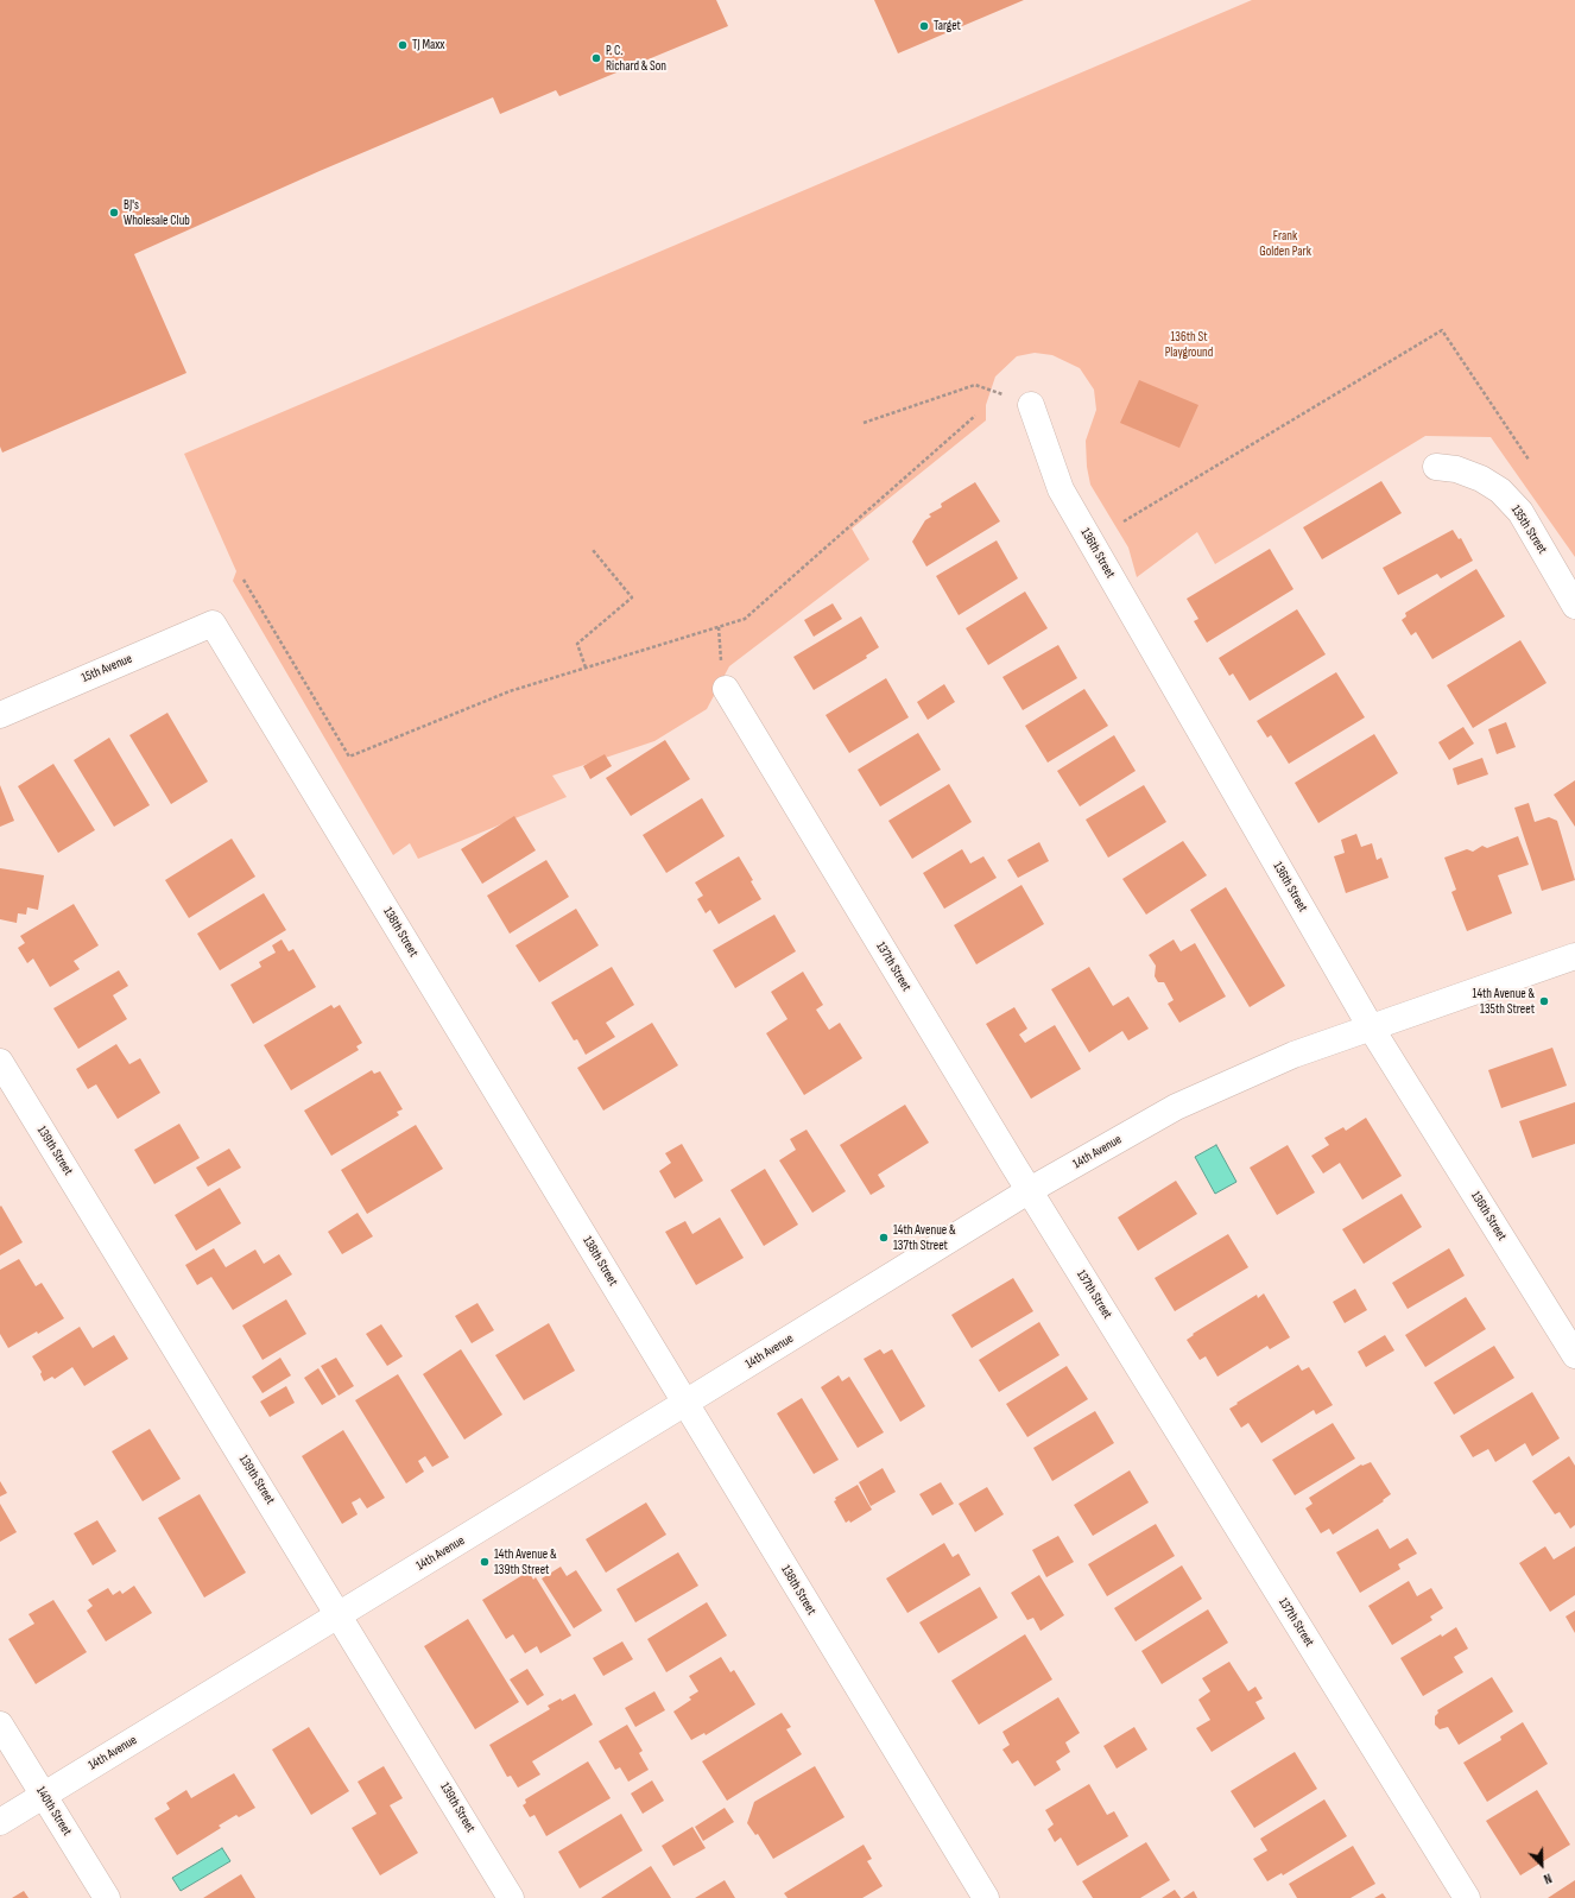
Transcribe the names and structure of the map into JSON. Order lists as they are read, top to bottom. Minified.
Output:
{"streets":{"street":["135th Street","136th Street","15th Avenue","138th Street","137th Street","139th Street","14th Avenue","140th Street"]},"crossings":[["136th Street","14th Avenue"],["15th Avenue","138th Street"],["138th Street","14th Avenue"],["137th Street","14th Avenue"],["139th Street","14th Avenue"],["14th Avenue","140th Street"]],"parks":["Frank Golden Park","136th St Playground"],"places":["Target","TJ Maxx","P. C. Richard & Son","BJ's Wholesale Club","14th Avenue & 135th Street","14th Avenue & 137th Street","14th Avenue & 139th Street"],"north":"bottom right"}
